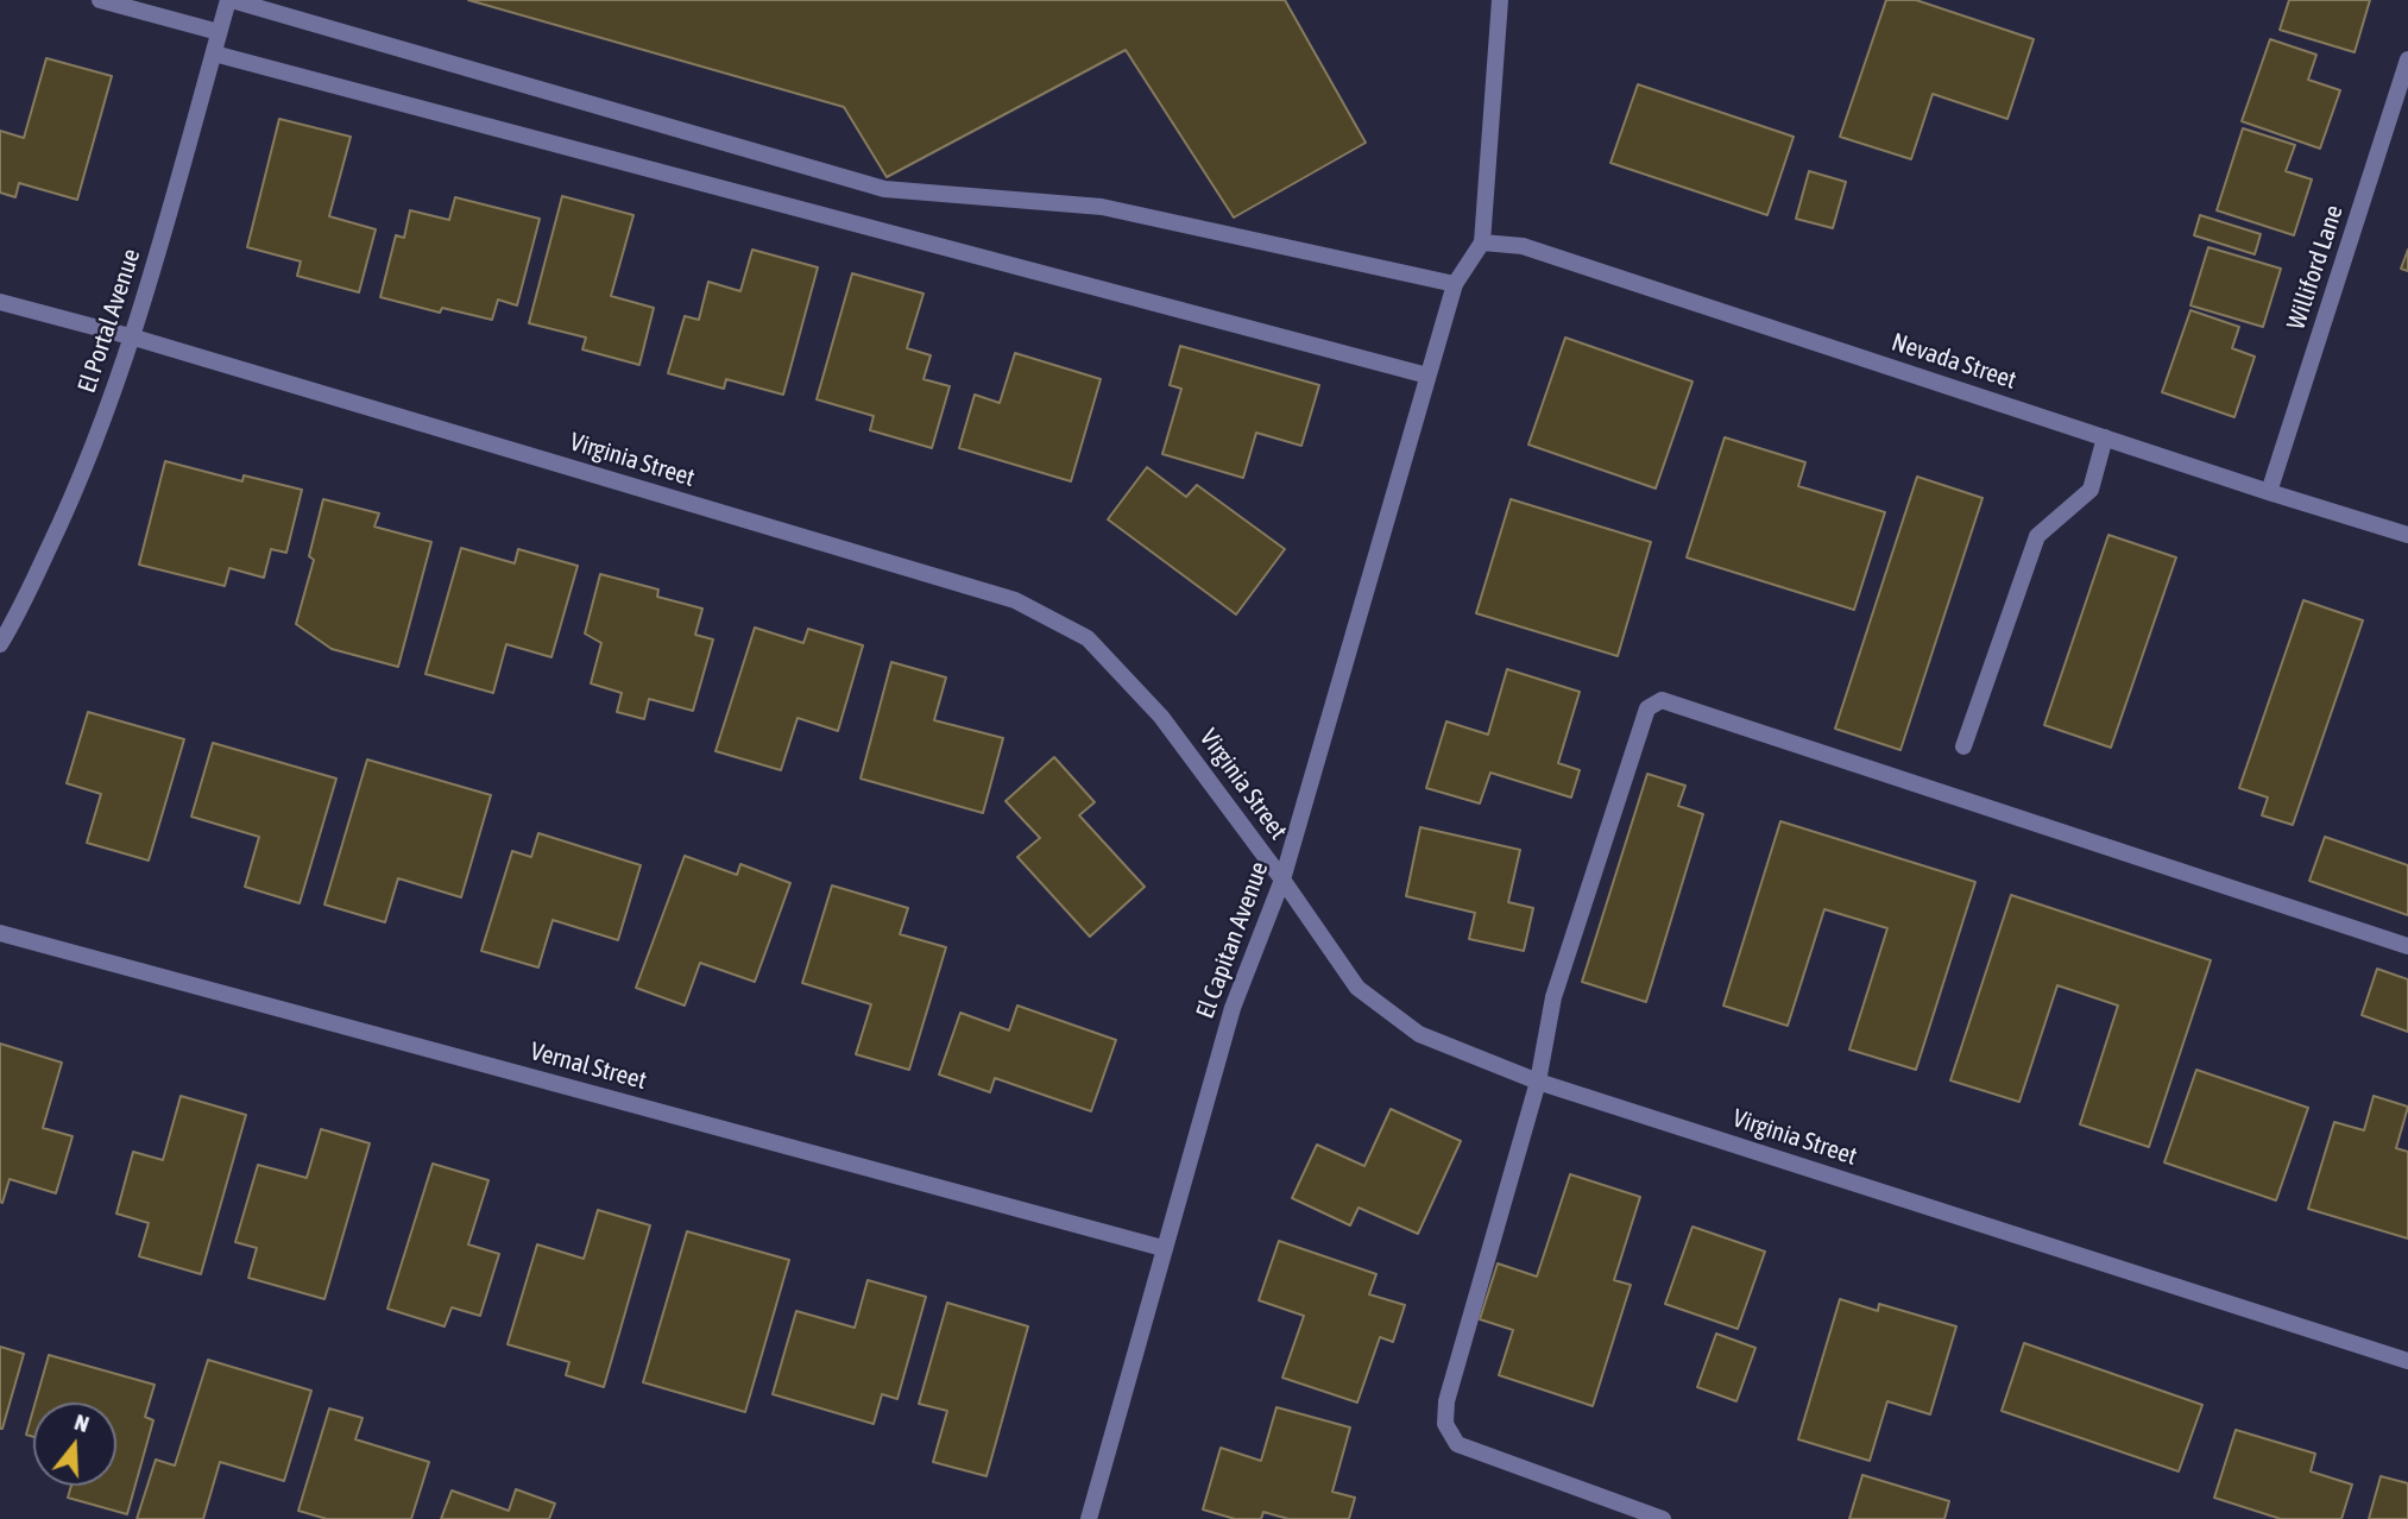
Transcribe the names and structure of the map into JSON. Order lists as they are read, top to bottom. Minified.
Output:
{"streets":{"street":["Williford Lane","El Portal Avenue","Nevada Street","Virginia Street","El Capitan Avenue","Vernal Street"]},"crossings":[["Williford Lane","Nevada Street"],["El Portal Avenue","Virginia Street"],["Nevada Street","El Capitan Avenue"],["Virginia Street","El Capitan Avenue"],["El Capitan Avenue","Vernal Street"]],"north":"top"}
